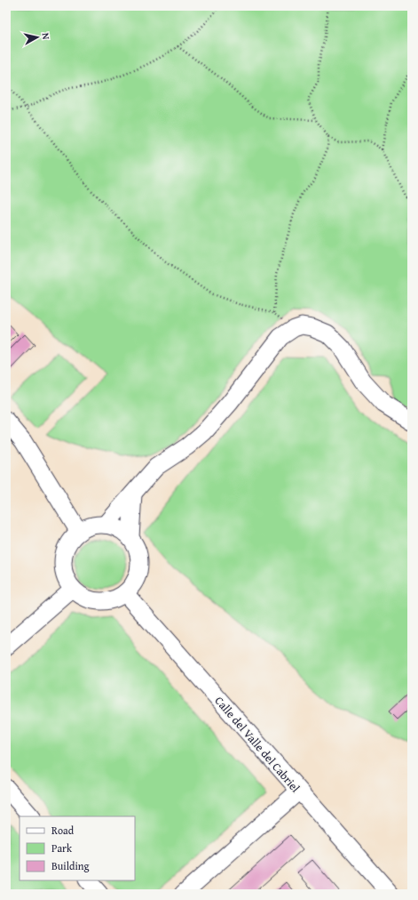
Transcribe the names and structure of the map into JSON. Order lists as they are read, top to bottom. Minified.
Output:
{"streets":{"street":["Calle del Valle del Cabriel"]},"legend":["Road","Park","Building"],"north":"right"}
